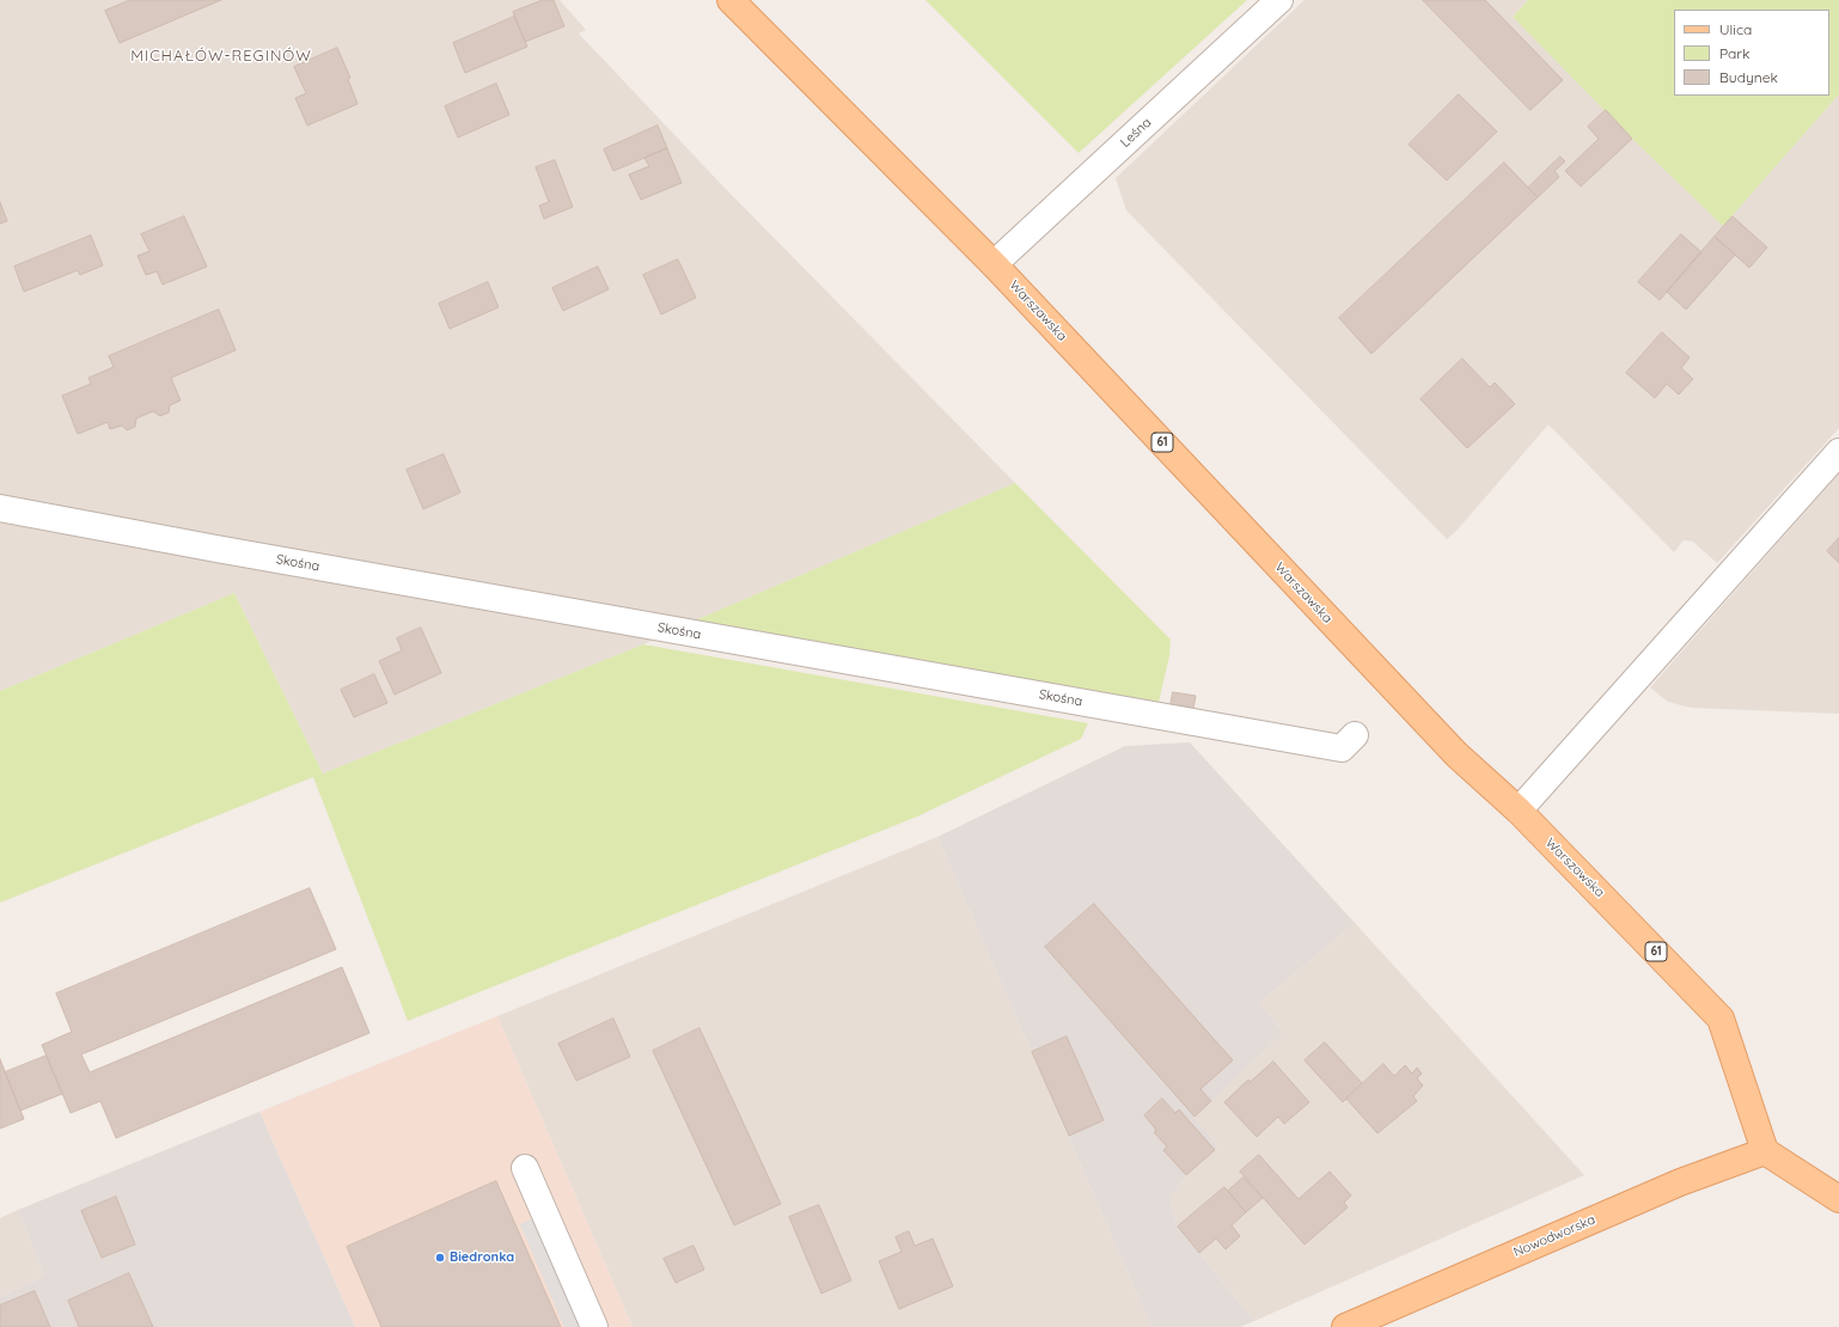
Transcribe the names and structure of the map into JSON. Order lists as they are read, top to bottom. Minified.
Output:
{"streets":{"main road":["Warszawska","61","Nowodworska"],"street":["Leśna","Skośna"]},"crossings":[["Leśna","Warszawska"],["Warszawska","Nowodworska"]],"districts":["MICHAŁÓW-REGINÓW"],"places":["Biedronka"],"legend":["Ulica","Park","Budynek"]}
